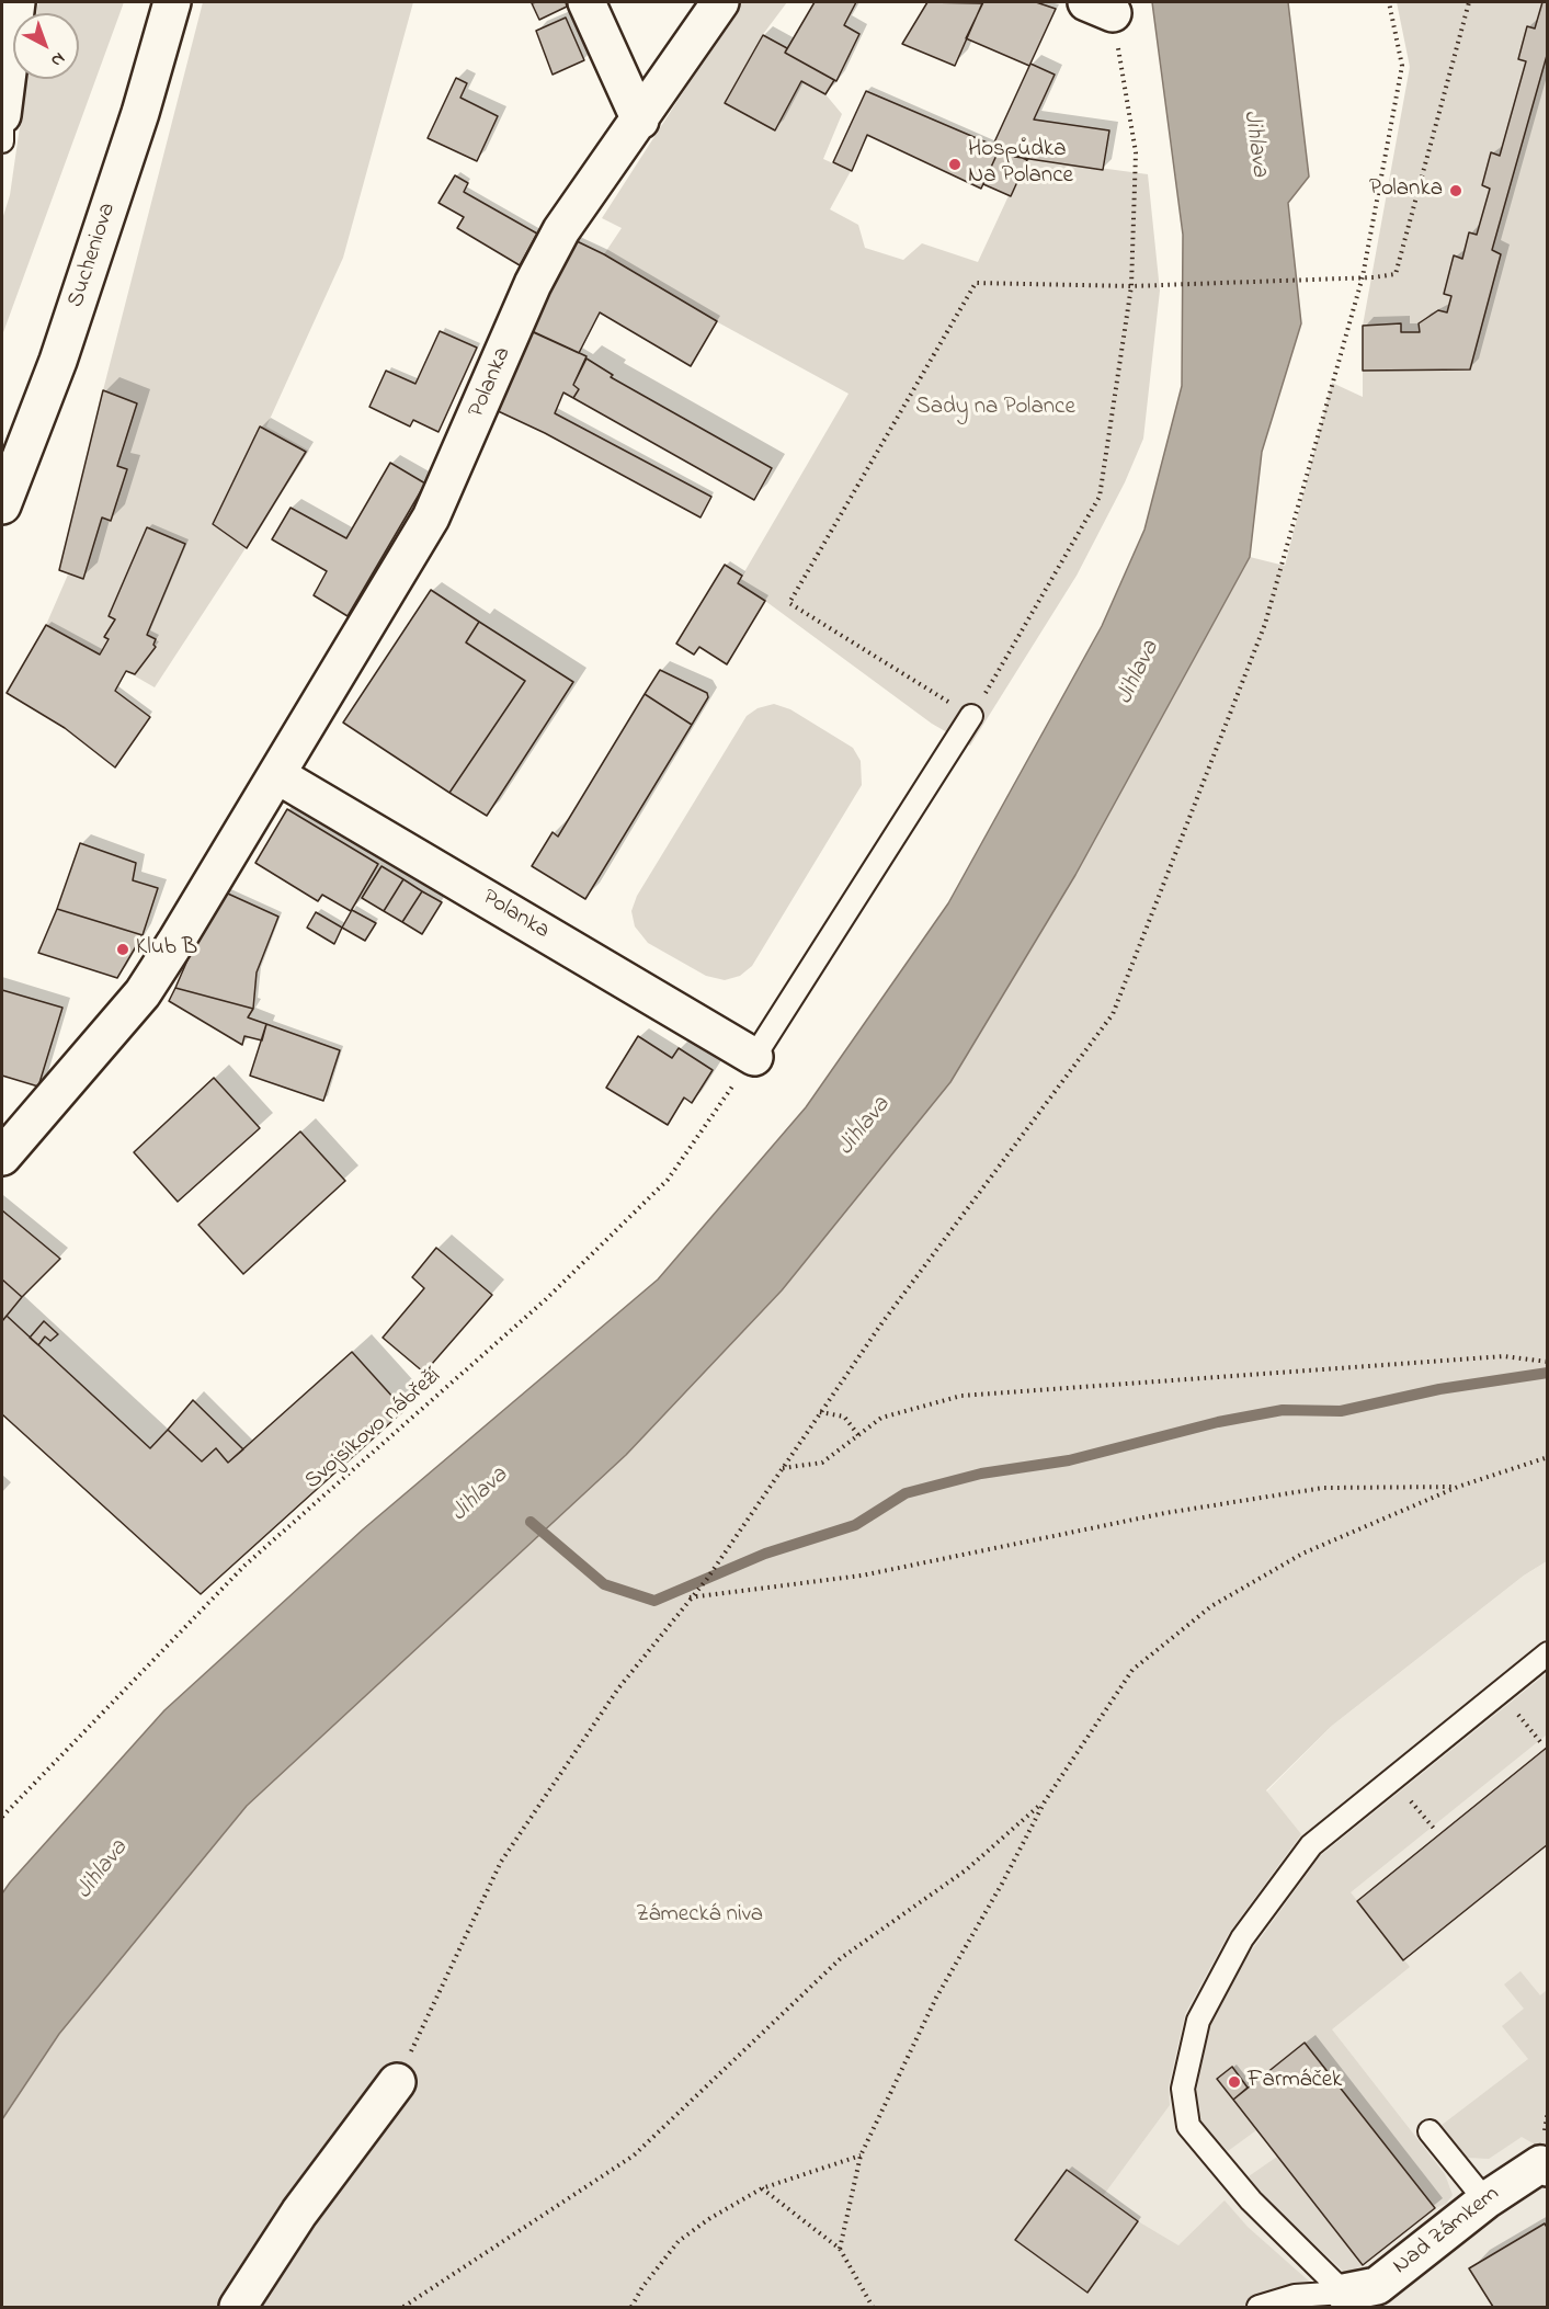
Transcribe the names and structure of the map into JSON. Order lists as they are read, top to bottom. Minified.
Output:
{"streets":{"street":["Sucheniova","Polanka","Nad Zámkem"],"path":["Svojsíkovo nábřeží"]},"crossings":[["Polanka","Svojsíkovo nábřeží"]],"water":["Jihlava"],"parks":["Sady na Polance","Zámecká niva"],"places":["Hospůdka Na Polance","Polanka","Klub B","Farmáček"],"north":"bottom right"}
